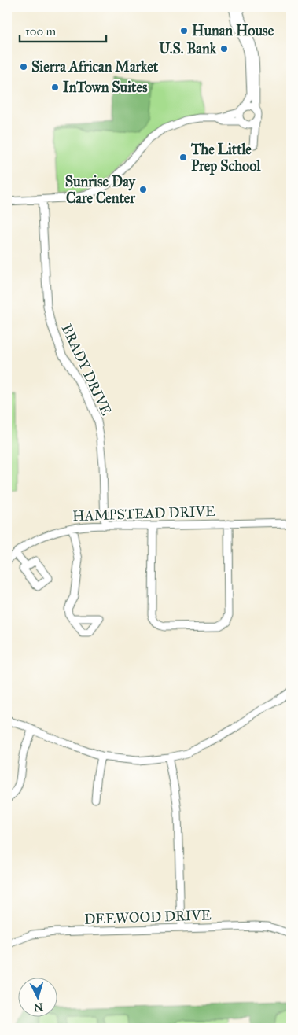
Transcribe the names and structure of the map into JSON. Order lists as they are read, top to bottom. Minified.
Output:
{"streets":{"street":["BRADY DRIVE","HAMPSTEAD DRIVE","DEEWOOD DRIVE"]},"crossings":[["BRADY DRIVE","HAMPSTEAD DRIVE"]],"places":["Hunan House","U.S. Bank","Sierra African Market","InTown Suites","The Little Prep School","Sunrise Day Care Center"],"scale_bar":"100 m","north":"bottom"}
